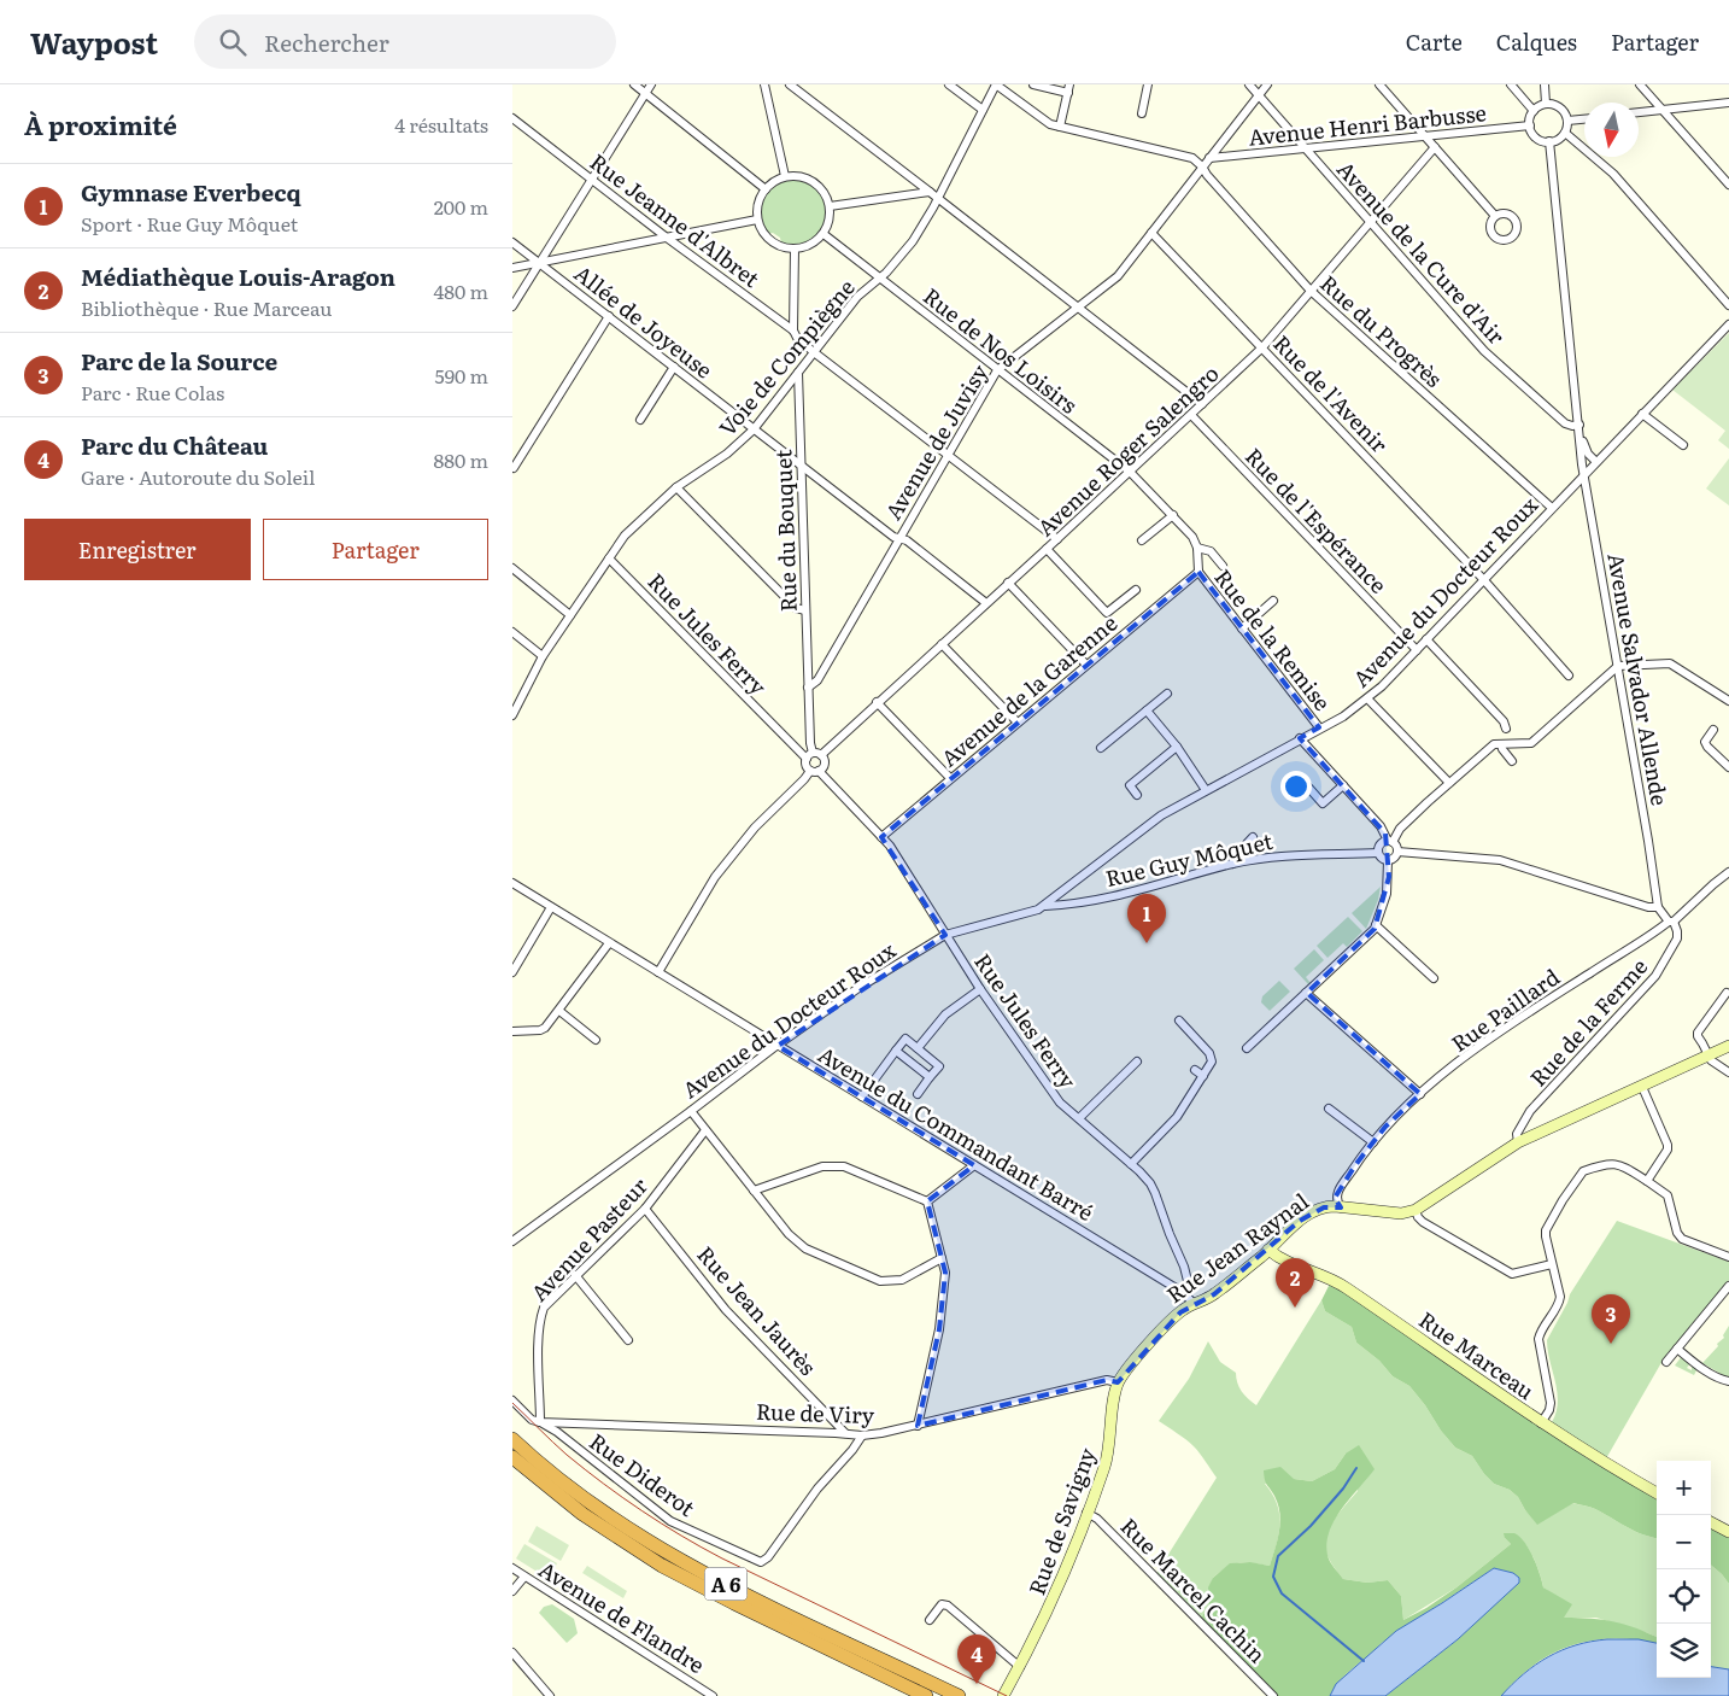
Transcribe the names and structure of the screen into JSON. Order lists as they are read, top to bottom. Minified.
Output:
{"streets":{"highway":["A 6"],"main road":["Rue Jean Raynal","Rue Marceau","Rue de Savigny"],"street":["Avenue Henri Barbusse","Rue Jeanne d'Albret","Avenue de la Cure d'Air","Allée de Joyeuse","Rue du Progrès","Rue de Nos Loisirs","Voie de Compiègne","Rue de l'Avenir","Avenue de Juvisy","Avenue Roger Salengro","Rue de l'Espérance","Rue du Bouquet","Avenue du Docteur Roux","Rue Jules Ferry","Rue de la Remise","Avenue Salvador Allende","Avenue de la Garenne","Rue Guy Môquet","Rue Paillard","Rue de la Ferme","Avenue du Commandant Barré","Avenue Pasteur","Rue Jean Jaurès","Rue de Viry","Rue Diderot","Rue Marcel Cachin","Avenue de Flandre"]},"crossings":[["Avenue Henri Barbusse","Avenue de la Cure d'Air"],["Avenue Henri Barbusse","Avenue de Juvisy"],["Avenue Henri Barbusse","Avenue Salvador Allende"],["Rue Jeanne d'Albret","Voie de Compiègne"],["Rue Jeanne d'Albret","Avenue de Juvisy"],["Rue Jeanne d'Albret","Avenue Roger Salengro"],["Avenue de la Cure d'Air","Avenue de Juvisy"],["Avenue de la Cure d'Air","Avenue Roger Salengro"],["Avenue de la Cure d'Air","Avenue Salvador Allende"],["Allée de Joyeuse","Voie de Compiègne"],["Allée de Joyeuse","Avenue de Juvisy"],["Allée de Joyeuse","Avenue Roger Salengro"],["Allée de Joyeuse","Rue du Bouquet"],["Rue du Progrès","Avenue de Juvisy"],["Rue du Progrès","Avenue Roger Salengro"],["Rue du Progrès","Avenue du Docteur Roux"],["Rue de Nos Loisirs","Voie de Compiègne"],["Rue de Nos Loisirs","Avenue de Juvisy"],["Rue de Nos Loisirs","Avenue Roger Salengro"],["Voie de Compiègne","Rue du Bouquet"],["Voie de Compiègne","Rue Jules Ferry"],["Rue de l'Avenir","Avenue de Juvisy"],["Rue de l'Avenir","Avenue Roger Salengro"],["Rue de l'Avenir","Avenue du Docteur Roux"],["Avenue de Juvisy","Rue du Bouquet"],["Avenue Roger Salengro","Rue de l'Espérance"],["Avenue Roger Salengro","Rue Jules Ferry"],["Rue de l'Espérance","Avenue du Docteur Roux"],["Avenue du Docteur Roux","Rue Jules Ferry"],["Avenue du Docteur Roux","Rue de la Remise"],["Avenue du Docteur Roux","Avenue Salvador Allende"],["Avenue du Docteur Roux","Rue Guy Môquet"],["Avenue du Docteur Roux","Avenue du Commandant Barré"],["Rue Jules Ferry","Avenue de la Garenne"],["Rue Jules Ferry","Avenue du Commandant Barré"],["Rue de la Remise","Avenue de la Garenne"],["Avenue Salvador Allende","Rue Paillard"],["Avenue Salvador Allende","Rue de la Ferme"],["Rue Paillard","Rue de la Ferme"],["Rue Paillard","Rue Jean Raynal"],["Avenue du Commandant Barré","Rue Jean Raynal"],["Avenue Pasteur","Rue Jean Jaurès"],["Avenue Pasteur","Rue de Viry"],["Avenue Pasteur","Rue Diderot"],["Rue Jean Raynal","Rue Marceau"],["Rue Jean Raynal","Rue de Viry"],["Rue Jean Raynal","Rue de Savigny"],["Rue Jean Jaurès","Rue de Viry"],["Rue de Viry","Rue Diderot"],["Rue de Viry","Rue de Savigny"],["Rue de Savigny","Rue Marcel Cachin"]],"north":"bottom","page":{"header":"Waypost","search":"Rechercher","nav":["Carte","Calques","Partager"],"heading":["À proximité","4 résultats"],"list":[{"mark":"1","name":"Gymnase Everbecq","note":"Sport · Rue Guy Môquet","value":"200 m"},{"mark":"2","name":"Médiathèque Louis-Aragon","note":"Bibliothèque · Rue Marceau","value":"480 m"},{"mark":"3","name":"Parc de la Source","note":"Parc · Rue Colas","value":"590 m"},{"mark":"4","name":"Parc du Château","note":"Gare · Autoroute du Soleil","value":"880 m"}],"buttons":["Enregistrer","Partager"],"pins":["1","2","3","4"],"map_buttons":["+","−"]}}
